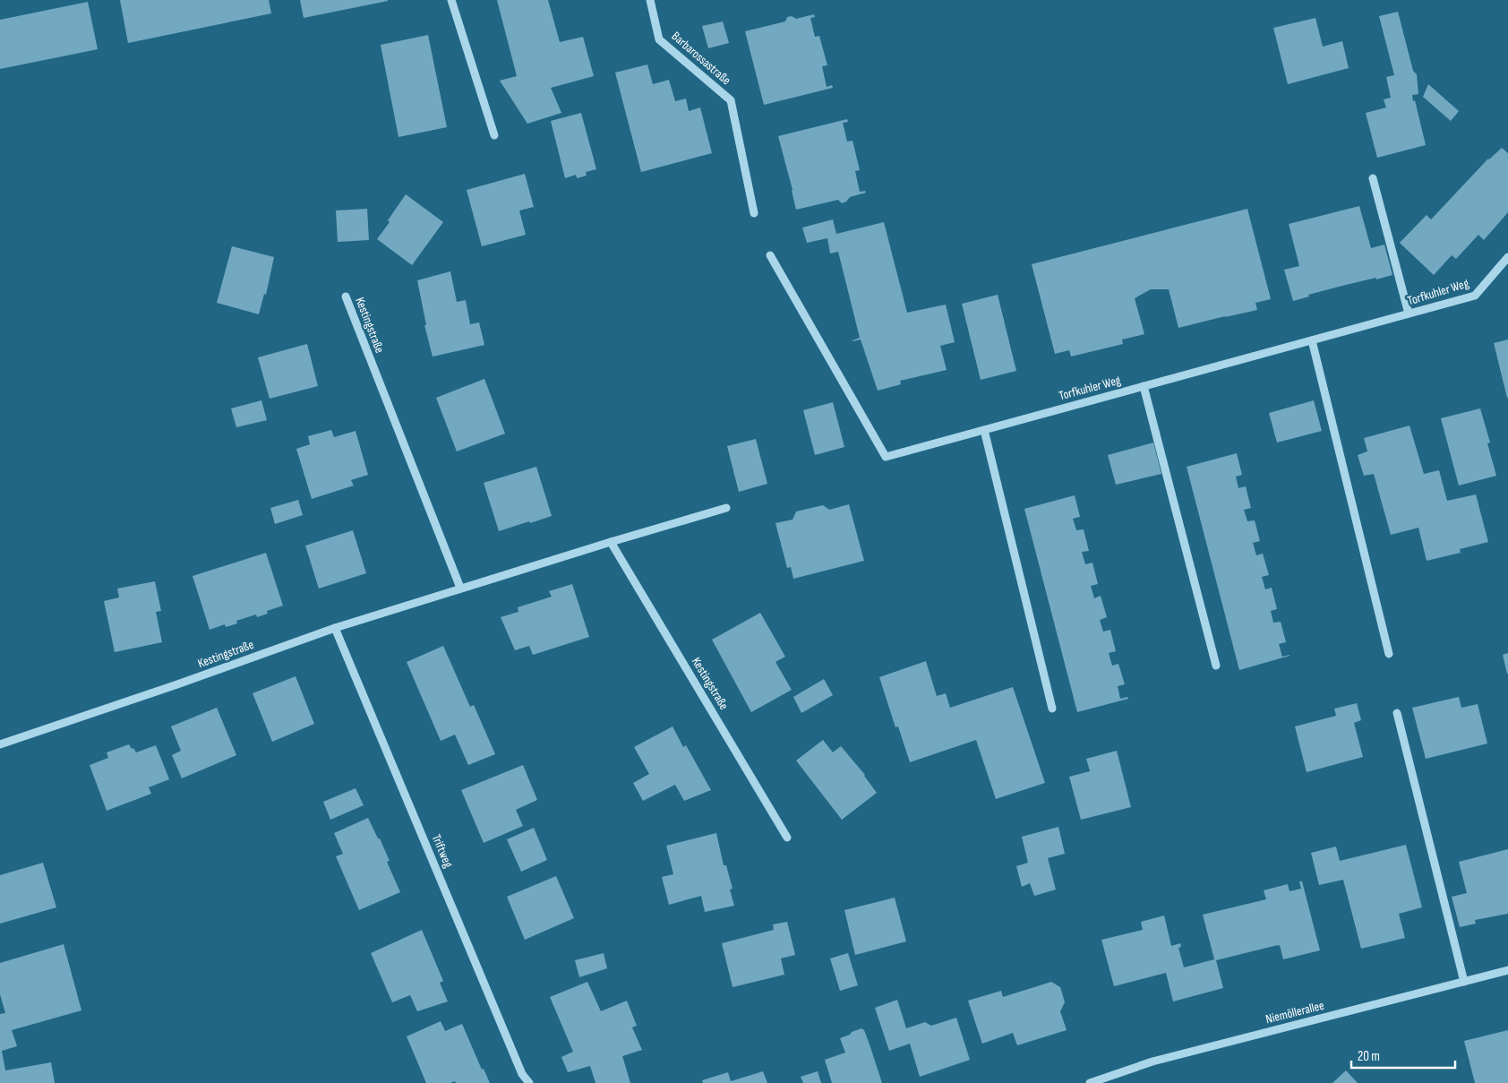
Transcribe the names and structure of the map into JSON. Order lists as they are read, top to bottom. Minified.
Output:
{"streets":{"street":["Barbarossastraße","Torfkuhler Weg","Kestingstraße","Triftweg","Niemöllerallee"]},"crossings":[["Kestingstraße","Triftweg"]],"scale_bar":"20 m"}
